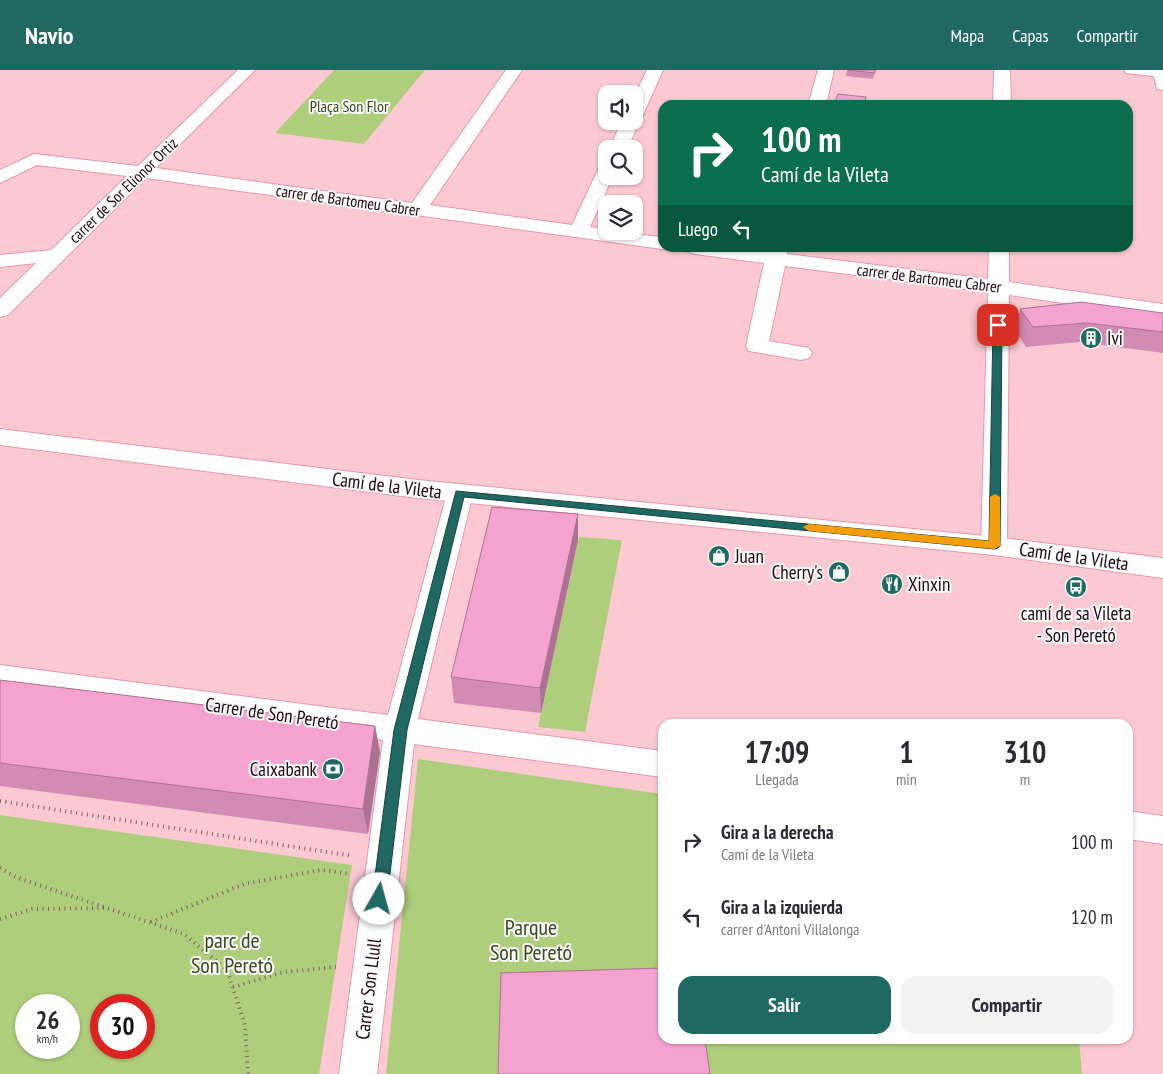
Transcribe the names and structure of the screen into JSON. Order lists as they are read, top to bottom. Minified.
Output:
{"streets":{"street":["carrer de Sor Elionor Ortiz","carrer de Bartomeu Cabrer","Camí de la Vileta","Carrer de Son Peretó","Carrer Son Llull"]},"crossings":[["carrer de Sor Elionor Ortiz","carrer de Bartomeu Cabrer"],["Camí de la Vileta","Carrer Son Llull"],["Carrer de Son Peretó","Carrer Son Llull"]],"parks":["Plaça Son Flor","Parque Son Peretó","parc de Son Peretó"],"places":{"building":["Ivi"],"shop":["Juan","Cherry's"],"restaurant":["Xinxin"],"bus stop":["camí de sa Vileta - Son Peretó"],"bank":["Caixabank"]},"page":{"header":"Navio","nav":["Mapa","Capas","Compartir"],"turn":["100 m","Camí de la Vileta"],"then":"Luego","eta":["17:09","Llegada","1","min","310","m"],"list":[{"name":"Gira a la derecha","note":"Camí de la Vileta","value":"100 m"},{"name":"Gira a la izquierda","note":"carrer d'Antoni Villalonga","value":"120 m"}],"buttons":["Salir","Compartir"],"speed":"26 km/h","limit":"30"}}
